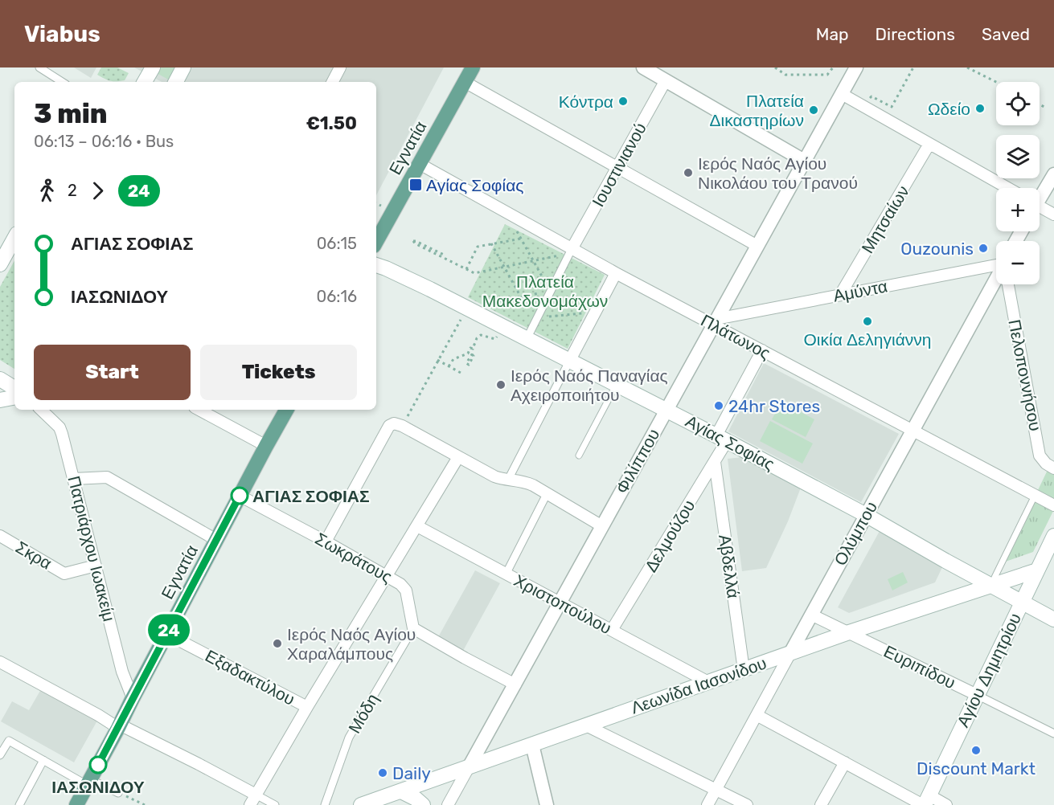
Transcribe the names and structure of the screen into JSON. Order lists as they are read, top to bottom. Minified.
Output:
{"streets":{"main road":["Εγνατία","Αγίας Σοφίας","Αγίου Δημητρίου","Λεωνίδα Ιασονίδου"],"street":["Ιουστινιανού","Μητσαίων","Αμύντα","Πλάτωνος","Πελοποννήσου","Φιλίππου","Ολύμπου","Δελμούζου","Πατριάρχου Ιωακείμ","Σκρα","Σωκράτους","Αβδελλά","Χριστοπούλου","Ευριπίδου","Εξαδακτύλου","Μόδη"]},"crossings":[["Εγνατία","Πλάτωνος"],["Εγνατία","Πατριάρχου Ιωακείμ"],["Εγνατία","Σωκράτους"],["Εγνατία","Εξαδακτύλου"],["Ιουστινιανού","Πλάτωνος"],["Μητσαίων","Αμύντα"],["Αμύντα","Πλάτωνος"],["Αμύντα","Φιλίππου"],["Πλάτωνος","Φιλίππου"],["Πλάτωνος","Ολύμπου"],["Πλάτωνος","Δελμούζου"],["Αγίας Σοφίας","Φιλίππου"],["Αγίας Σοφίας","Ολύμπου"],["Αγίας Σοφίας","Δελμούζου"],["Αγίας Σοφίας","Αγίου Δημητρίου"],["Αγίας Σοφίας","Λεωνίδα Ιασονίδου"],["Φιλίππου","Χριστοπούλου"],["Φιλίππου","Λεωνίδα Ιασονίδου"],["Ολύμπου","Ευριπίδου"],["Ολύμπου","Λεωνίδα Ιασονίδου"],["Δελμούζου","Αβδελλά"],["Δελμούζου","Χριστοπούλου"],["Πατριάρχου Ιωακείμ","Σκρα"],["Σωκράτους","Μόδη"],["Αβδελλά","Λεωνίδα Ιασονίδου"],["Χριστοπούλου","Λεωνίδα Ιασονίδου"],["Ευριπίδου","Αγίου Δημητρίου"],["Ευριπίδου","Λεωνίδα Ιασονίδου"],["Αγίου Δημητρίου","Λεωνίδα Ιασονίδου"]],"parks":["Πλατεία Μακεδονομάχων"],"places":{"other":["Κόντρα","Ωδείο","Πλατεία Δικαστηρίων","Ιερός Ναός Αγίου Νικολάου του Τρανού","Ouzounis","Οικία Δεληγιάννη","Ιερός Ναός Παναγίας Αχειροποιήτου","24hr Stores","ΑΓΙΑΣ ΣΟΦΙΑΣ","Ιερός Ναός Αγίου Χαραλάμπους","Discount Markt","ΙΑΣΩΝΙΔΟΥ","Daily"],"transit":["Αγίας Σοφίας"]},"lines":["bus line 24"],"page":{"header":"Viabus","nav":["Map","Directions","Saved"],"on_map":"24","map_buttons":["+","−"],"heading":["3 min","06:13 – 06:16 · Bus","€1.50"],"legs":["2","24"],"list":[{"name":"ΑΓΙΑΣ ΣΟΦΙΑΣ","value":"06:15"},{"name":"ΙΑΣΩΝΙΔΟΥ","value":"06:16"}],"buttons":["Start","Tickets"]}}
